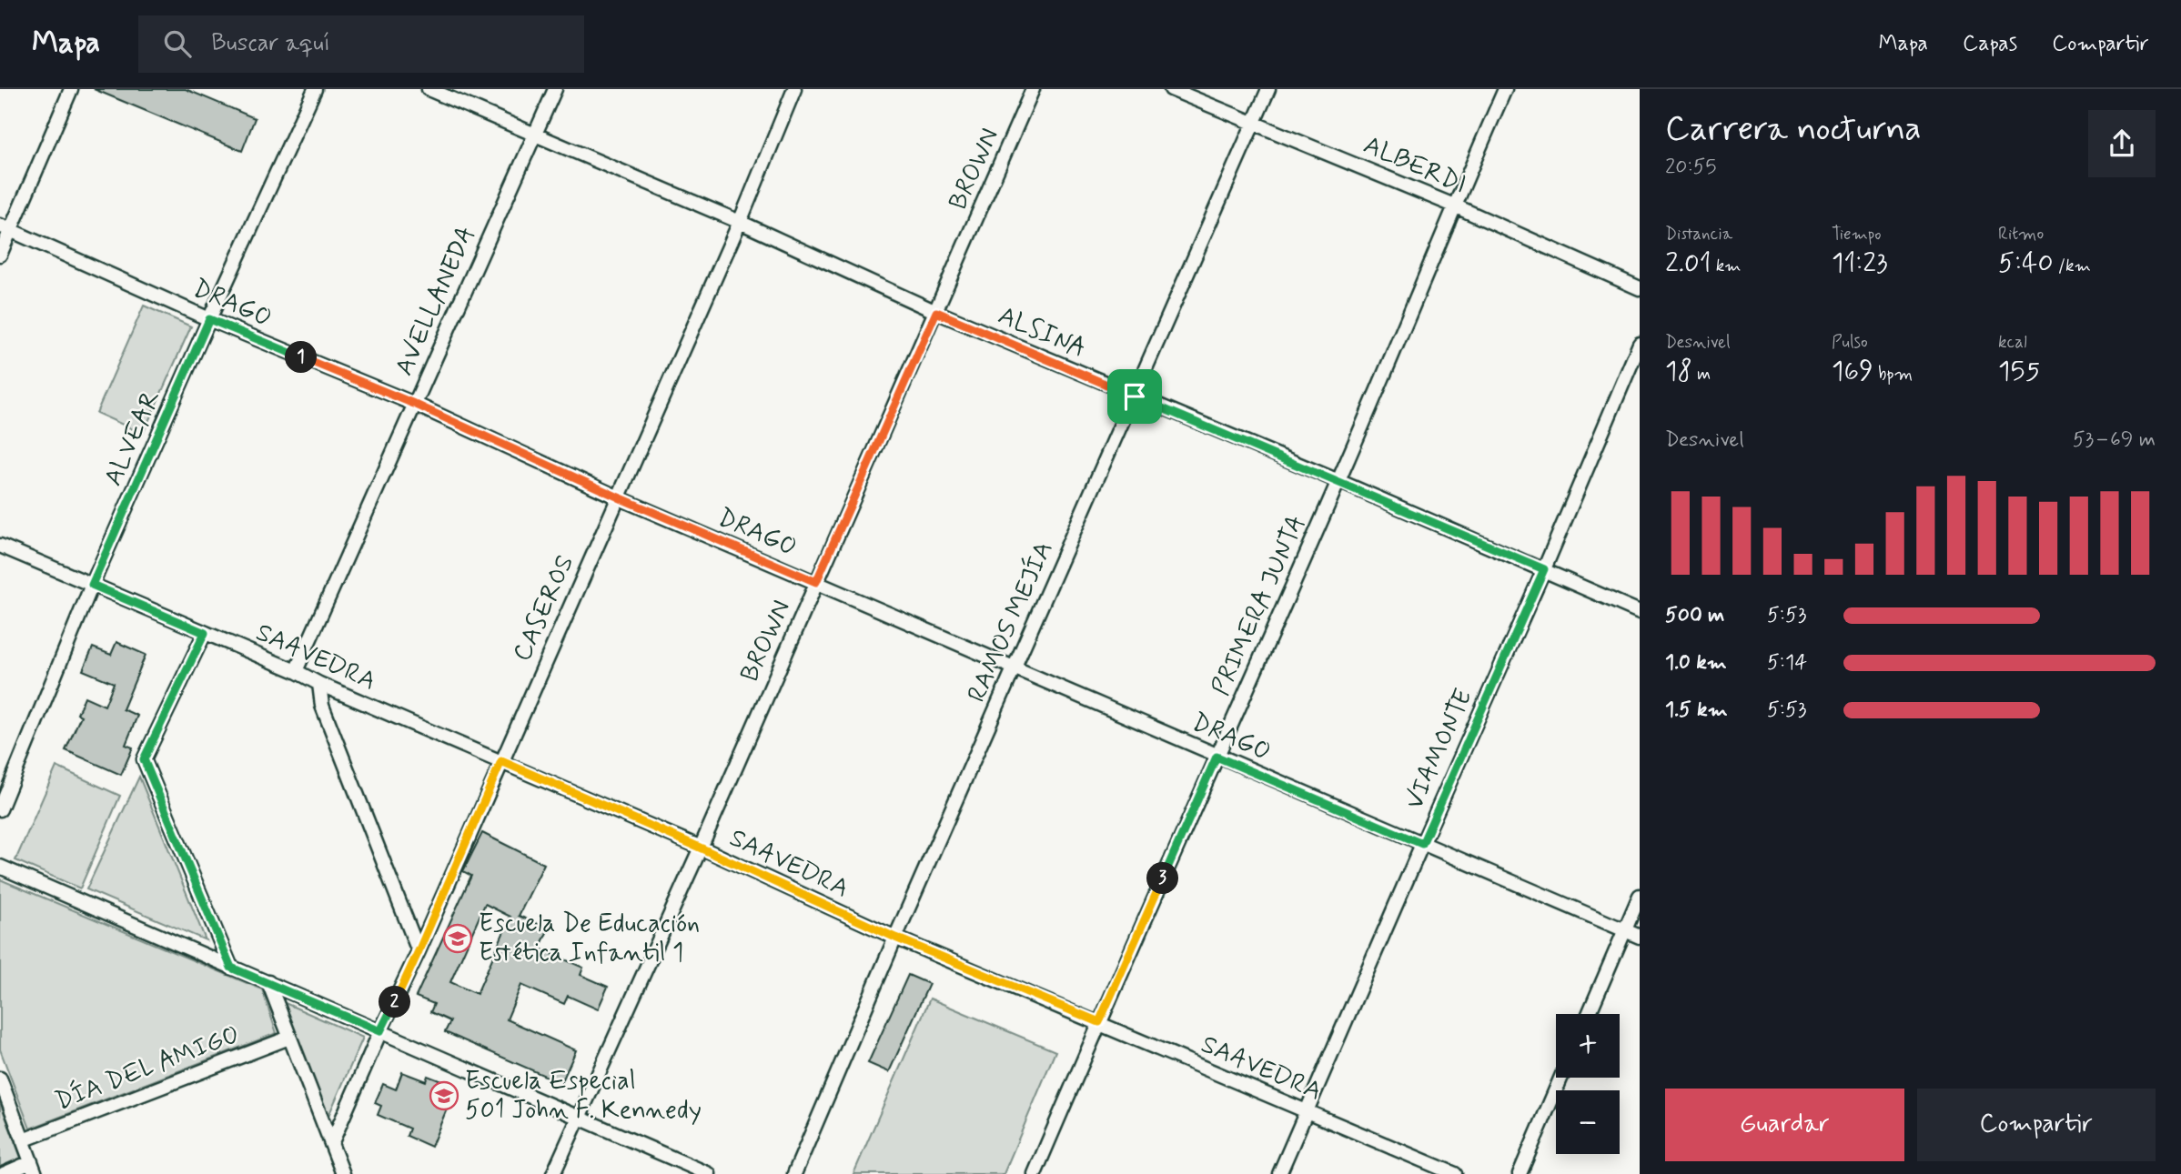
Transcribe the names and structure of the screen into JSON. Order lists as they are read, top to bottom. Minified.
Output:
{"streets":{"street":["ALBERDI","BROWN","AVELLANEDA","DRAGO","ALSINA","ALVEAR","PRIMERA JUNTA","CASEROS","RAMOS MEJÍA","SAAVEDRA","VIAMONTE","DÍA DEL AMIGO"]},"crossings":[["ALBERDI","PRIMERA JUNTA"],["ALBERDI","RAMOS MEJÍA"],["BROWN","DRAGO"],["BROWN","ALSINA"],["BROWN","SAAVEDRA"],["AVELLANEDA","DRAGO"],["AVELLANEDA","ALSINA"],["AVELLANEDA","SAAVEDRA"],["DRAGO","ALVEAR"],["DRAGO","PRIMERA JUNTA"],["DRAGO","CASEROS"],["DRAGO","RAMOS MEJÍA"],["DRAGO","VIAMONTE"],["ALSINA","PRIMERA JUNTA"],["ALSINA","CASEROS"],["ALSINA","RAMOS MEJÍA"],["ALSINA","VIAMONTE"],["ALVEAR","SAAVEDRA"],["PRIMERA JUNTA","SAAVEDRA"],["CASEROS","SAAVEDRA"],["RAMOS MEJÍA","SAAVEDRA"],["SAAVEDRA","VIAMONTE"]],"places":{"school or university":["Escuela De Educación Estética Infantil 1","Escuela Especial 501 John F. Kennedy"]},"page":{"header":"Mapa","search":"Buscar aquí","nav":["Mapa","Capas","Compartir"],"heading":["Carrera nocturna","20:55"],"stats":[["Distancia","2.01 km"],["Tiempo","11:23"],["Ritmo","5:40 /km"],["Desnivel","18 m"],["Pulso","169 bpm"],["kcal","155"]],"pins":["1","3","2"],"chart":["Desnivel","53–69 m"],"list":[{"name":"500 m","note":"5:53"},{"name":"1.0 km","note":"5:14"},{"name":"1.5 km","note":"5:53"}],"map_buttons":["+","−"],"buttons":["Guardar","Compartir"]}}
